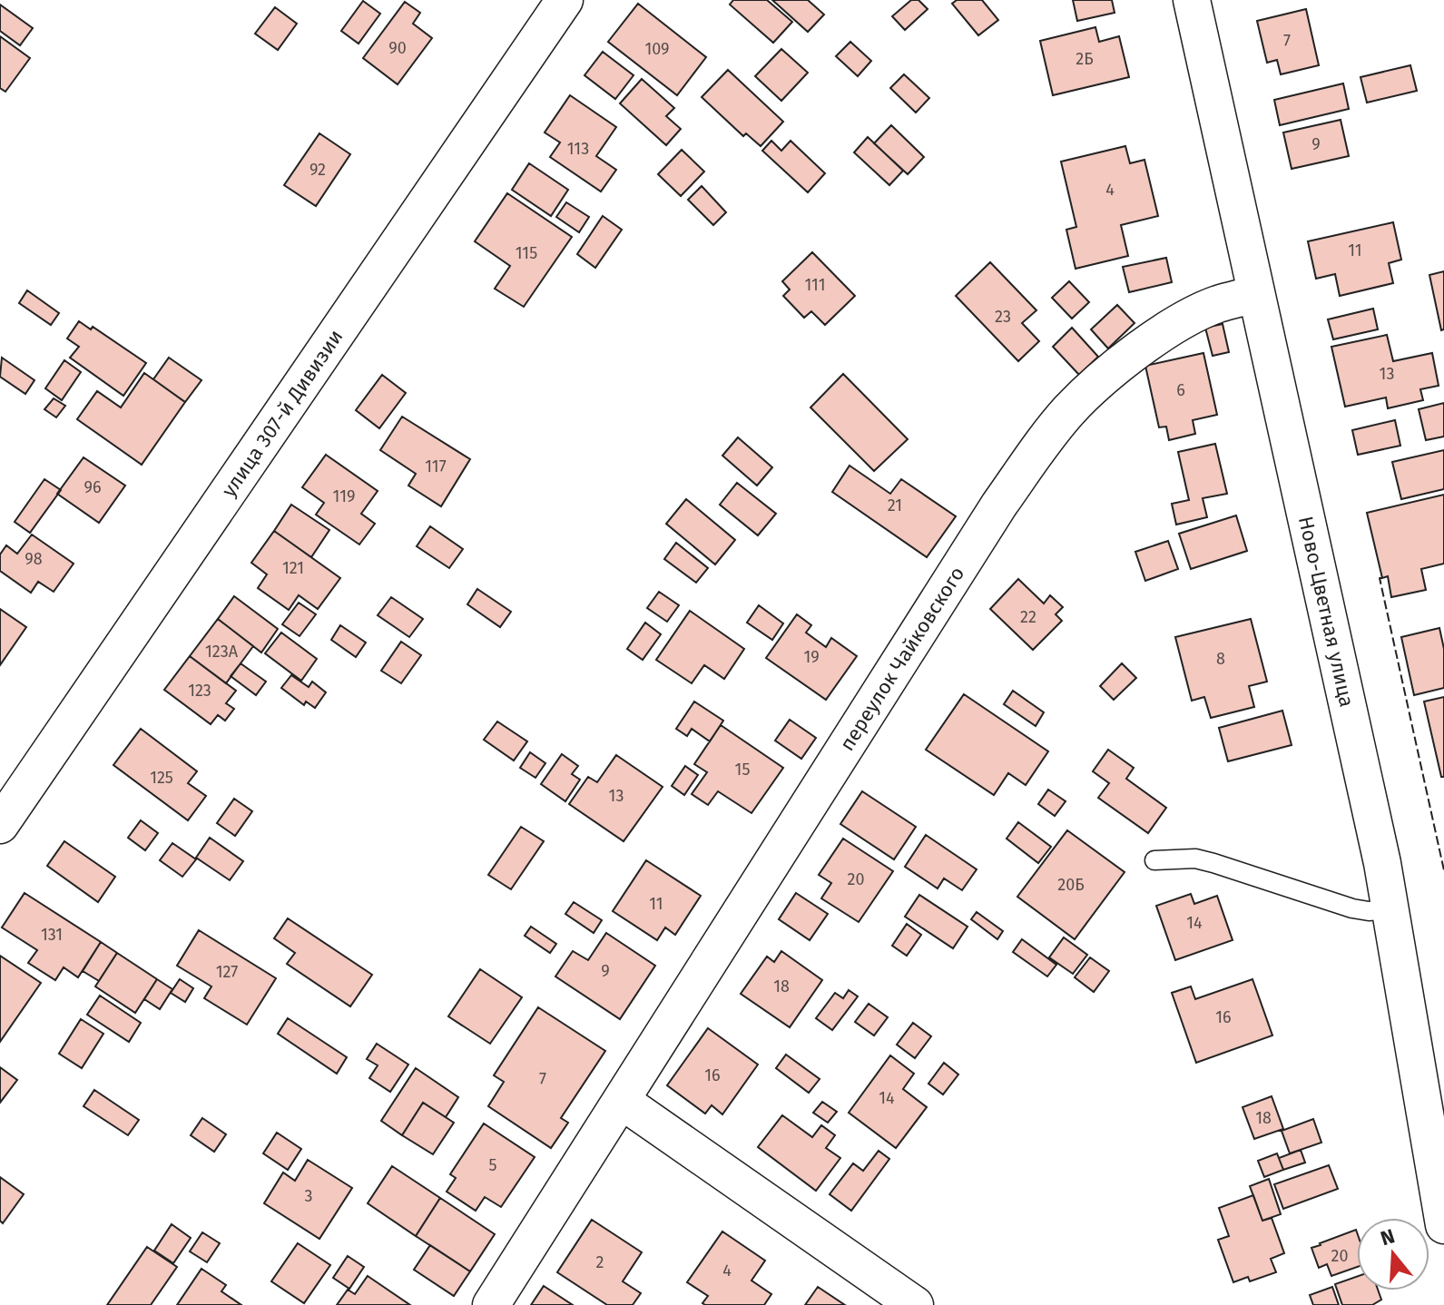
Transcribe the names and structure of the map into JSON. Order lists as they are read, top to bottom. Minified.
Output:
{"streets":{"street":["улица 307-й Дивизии","Ново-Цветная улица","переулок Чайковского"]},"crossings":[["Ново-Цветная улица","переулок Чайковского"]],"house_numbers":["7","90","109","2Б","9","113","92","4","11","115","111","23","13","6","117","96","119","21","98","121","22","123А","19","8","123","15","125","13","20","20Б","11","14","131","9","127","18","16","16","7","14","18","5","3","20","2","4"],"north":"top"}
